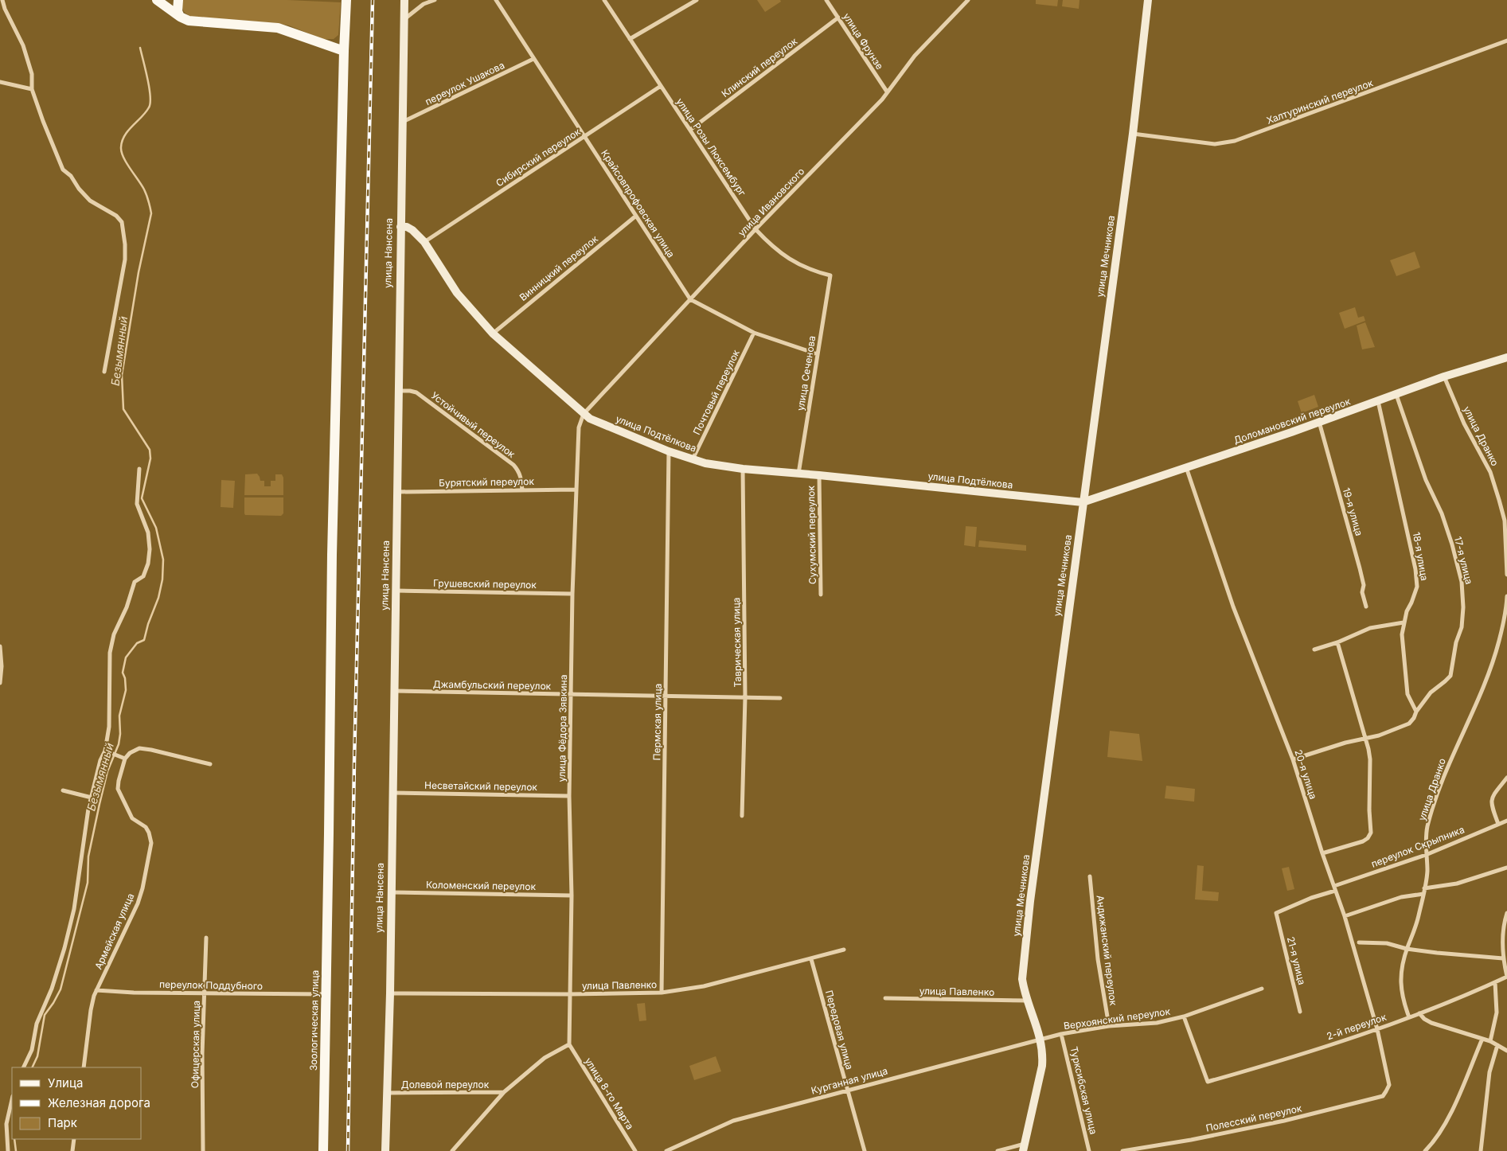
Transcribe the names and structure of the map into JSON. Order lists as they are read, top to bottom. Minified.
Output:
{"streets":{"main road":["улица Нансена","улица Мечникова","Доломановский переулок","улица Подтёлкова","Зоологическая улица"],"street":["улица Фрунзе","Клинский переулок","переулок Ушакова","Халтуринский переулок","улица Розы Люксембург","Сибирский переулок","улица Ивановского","Крайсовпрофовская улица","Винницкий переулок","улица Сеченова","Почтовый переулок","Устойчивый переулок","улица Дранко","Бурятский переулок","19-я улица","Сухумский переулок","18-я улица","17-я улица","Грушевский переулок","Таврическая улица","Джамбульский переулок","Пермская улица","улица Фёдора Зявкина","20-я улица","Несветайский переулок","переулок Скрыпника","Коломенский переулок","Армейская улица","Андижанский переулок","21-я улица","переулок Поддубного","улица Павленко","Верхоянский переулок","2-й переулок","Передовая улица","Офицерская улица","Курганная улица","Долевой переулок","Турксибская улица","улица 8-го Марта","Полесский переулок"]},"crossings":[["улица Фрунзе","Клинский переулок"],["улица Фрунзе","улица Ивановского"],["Клинский переулок","улица Розы Люксембург"],["переулок Ушакова","Крайсовпрофовская улица"],["переулок Ушакова","улица Нансена"],["Халтуринский переулок","улица Мечникова"],["улица Розы Люксембург","Сибирский переулок"],["улица Розы Люксембург","улица Ивановского"],["улица Розы Люксембург","улица Сеченова"],["Сибирский переулок","Крайсовпрофовская улица"],["Сибирский переулок","улица Подтёлкова"],["улица Ивановского","Крайсовпрофовская улица"],["улица Ивановского","улица Подтёлкова"],["улица Ивановского","улица Фёдора Зявкина"],["Крайсовпрофовская улица","Винницкий переулок"],["Крайсовпрофовская улица","улица Сеченова"],["Крайсовпрофовская улица","Почтовый переулок"],["улица Нансена","Устойчивый переулок"],["улица Нансена","улица Подтёлкова"],["улица Нансена","Бурятский переулок"],["улица Нансена","Грушевский переулок"],["улица Нансена","Джамбульский переулок"],["улица Нансена","Несветайский переулок"],["улица Нансена","Коломенский переулок"],["улица Нансена","улица Павленко"],["улица Нансена","Долевой переулок"],["улица Мечникова","Доломановский переулок"],["улица Мечникова","улица Подтёлкова"],["улица Мечникова","улица Павленко"],["улица Мечникова","Верхоянский переулок"],["улица Мечникова","Курганная улица"],["Винницкий переулок","улица Подтёлкова"],["улица Сеченова","улица Подтёлкова"],["Почтовый переулок","улица Подтёлкова"],["Доломановский переулок","улица Подтёлкова"],["Доломановский переулок","улица Дранко"],["Доломановский переулок","19-я улица"],["Доломановский переулок","18-я улица"],["Доломановский переулок","17-я улица"],["Доломановский переулок","20-я улица"],["Устойчивый переулок","Бурятский переулок"],["улица Подтёлкова","Сухумский переулок"],["улица Подтёлкова","Таврическая улица"],["улица Подтёлкова","Пермская улица"],["улица Подтёлкова","улица Фёдора Зявкина"],["улица Дранко","переулок Скрыпника"],["улица Дранко","2-й переулок"],["Бурятский переулок","улица Фёдора Зявкина"],["18-я улица","17-я улица"],["17-я улица","20-я улица"],["Грушевский переулок","улица Фёдора Зявкина"],["Таврическая улица","Джамбульский переулок"],["Джамбульский переулок","Пермская улица"],["Джамбульский переулок","улица Фёдора Зявкина"],["Пермская улица","улица Павленко"],["улица Фёдора Зявкина","Несветайский переулок"],["улица Фёдора Зявкина","Коломенский переулок"],["улица Фёдора Зявкина","улица Павленко"],["улица Фёдора Зявкина","Долевой переулок"],["улица Фёдора Зявкина","улица 8-го Марта"],["20-я улица","переулок Скрыпника"],["20-я улица","21-я улица"],["20-я улица","2-й переулок"],["20-я улица","Полесский переулок"],["Армейская улица","переулок Поддубного"],["Андижанский переулок","Верхоянский переулок"],["переулок Поддубного","Зоологическая улица"],["переулок Поддубного","Офицерская улица"],["улица Павленко","Передовая улица"],["Верхоянский переулок","2-й переулок"],["Верхоянский переулок","Курганная улица"],["Верхоянский переулок","Турксибская улица"],["Передовая улица","Курганная улица"],["Долевой переулок","улица 8-го Марта"]],"water":["Безымянный"],"legend":["Улица","Железная дорога","Парк"]}
